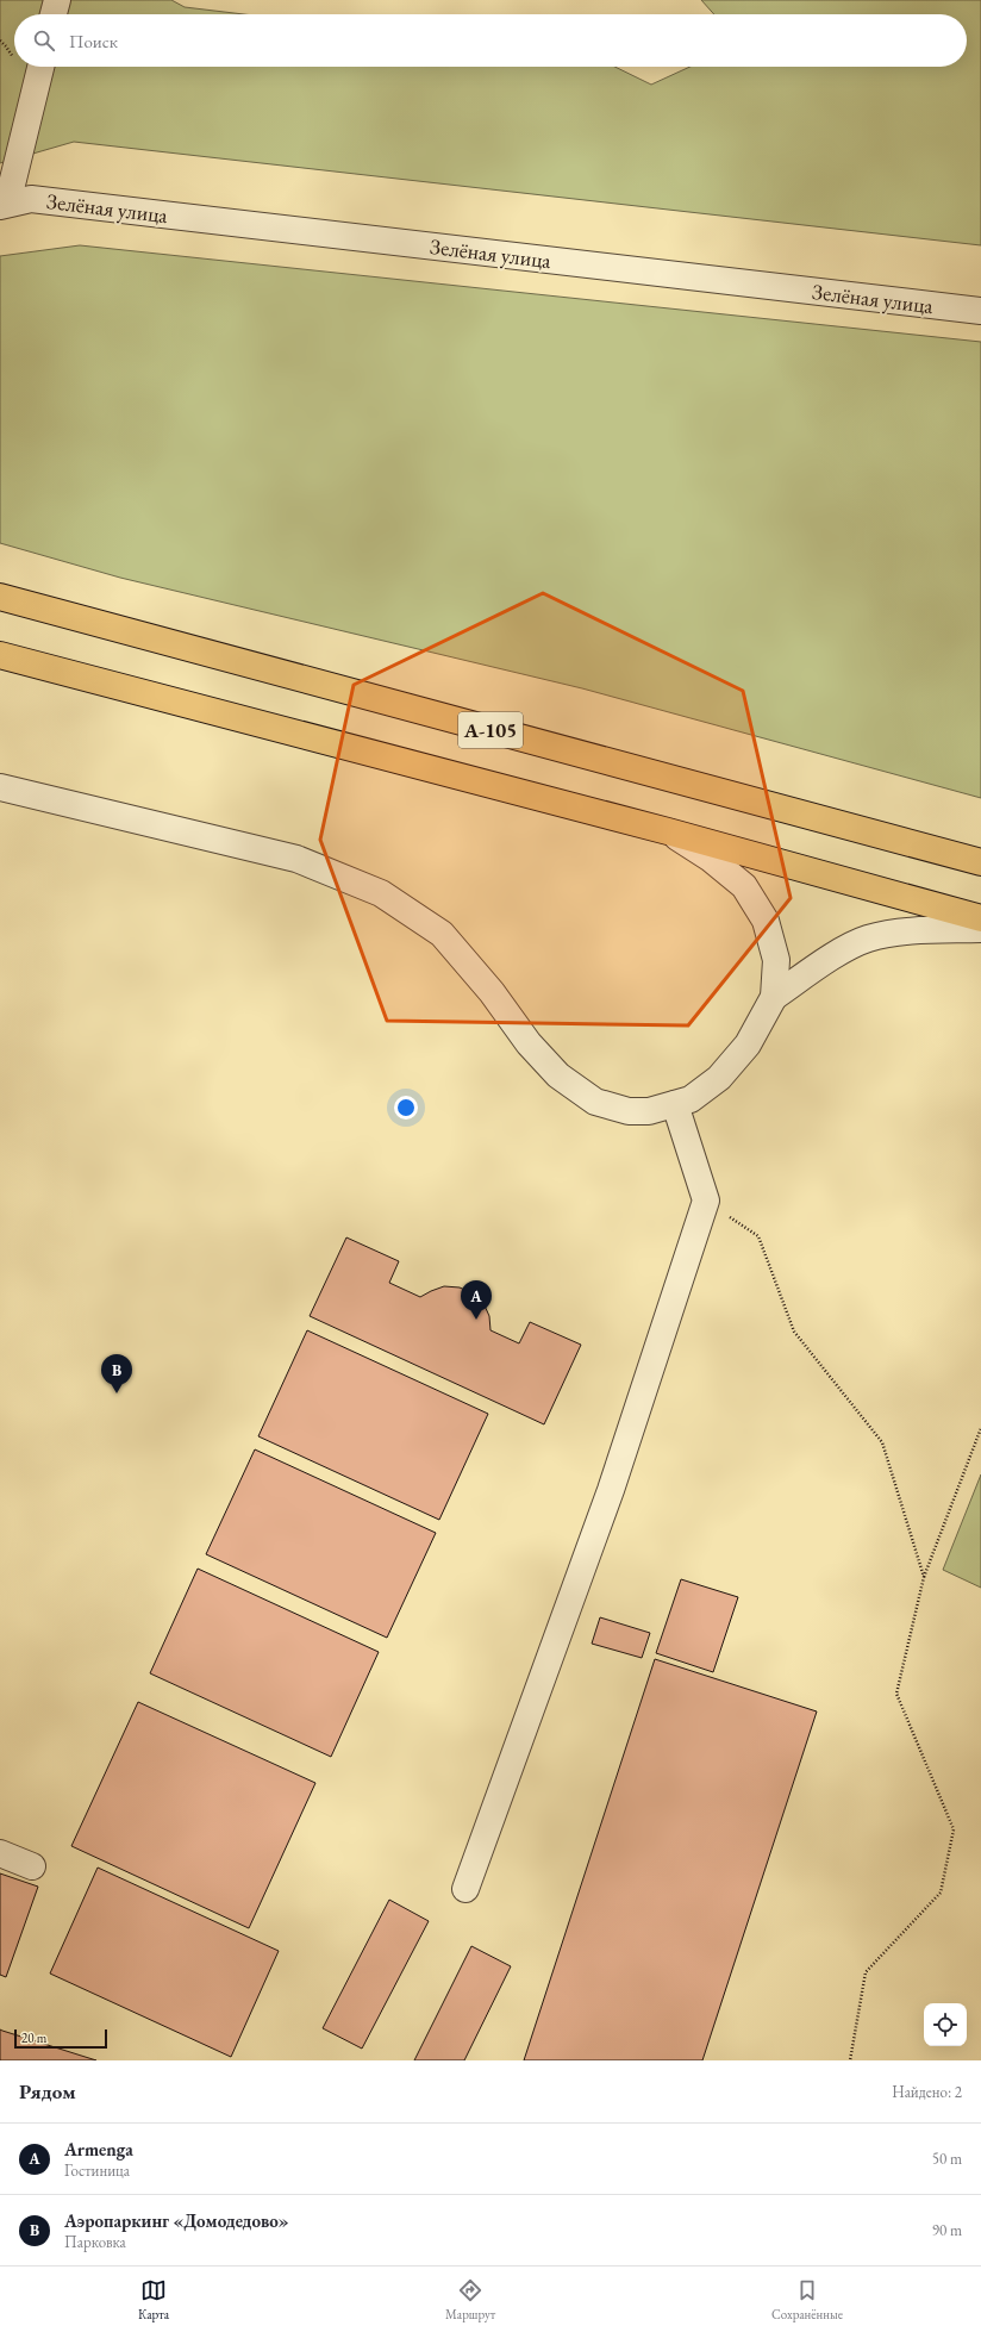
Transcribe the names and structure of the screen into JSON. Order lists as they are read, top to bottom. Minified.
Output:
{"streets":{"highway":["А-105"],"street":["Зелёная улица"]},"scale_bar":"20 m","page":{"search":"Поиск","pins":["A","B"],"scale":"20 m","heading":["Рядом","Найдено: 2"],"list":[{"mark":"A","name":"Armenga","note":"Гостиница","value":"50 m"},{"mark":"B","name":"Аэропаркинг «Домодедово»","note":"Парковка","value":"90 m"}],"nav":["Карта","Маршрут","Сохранённые"]}}
